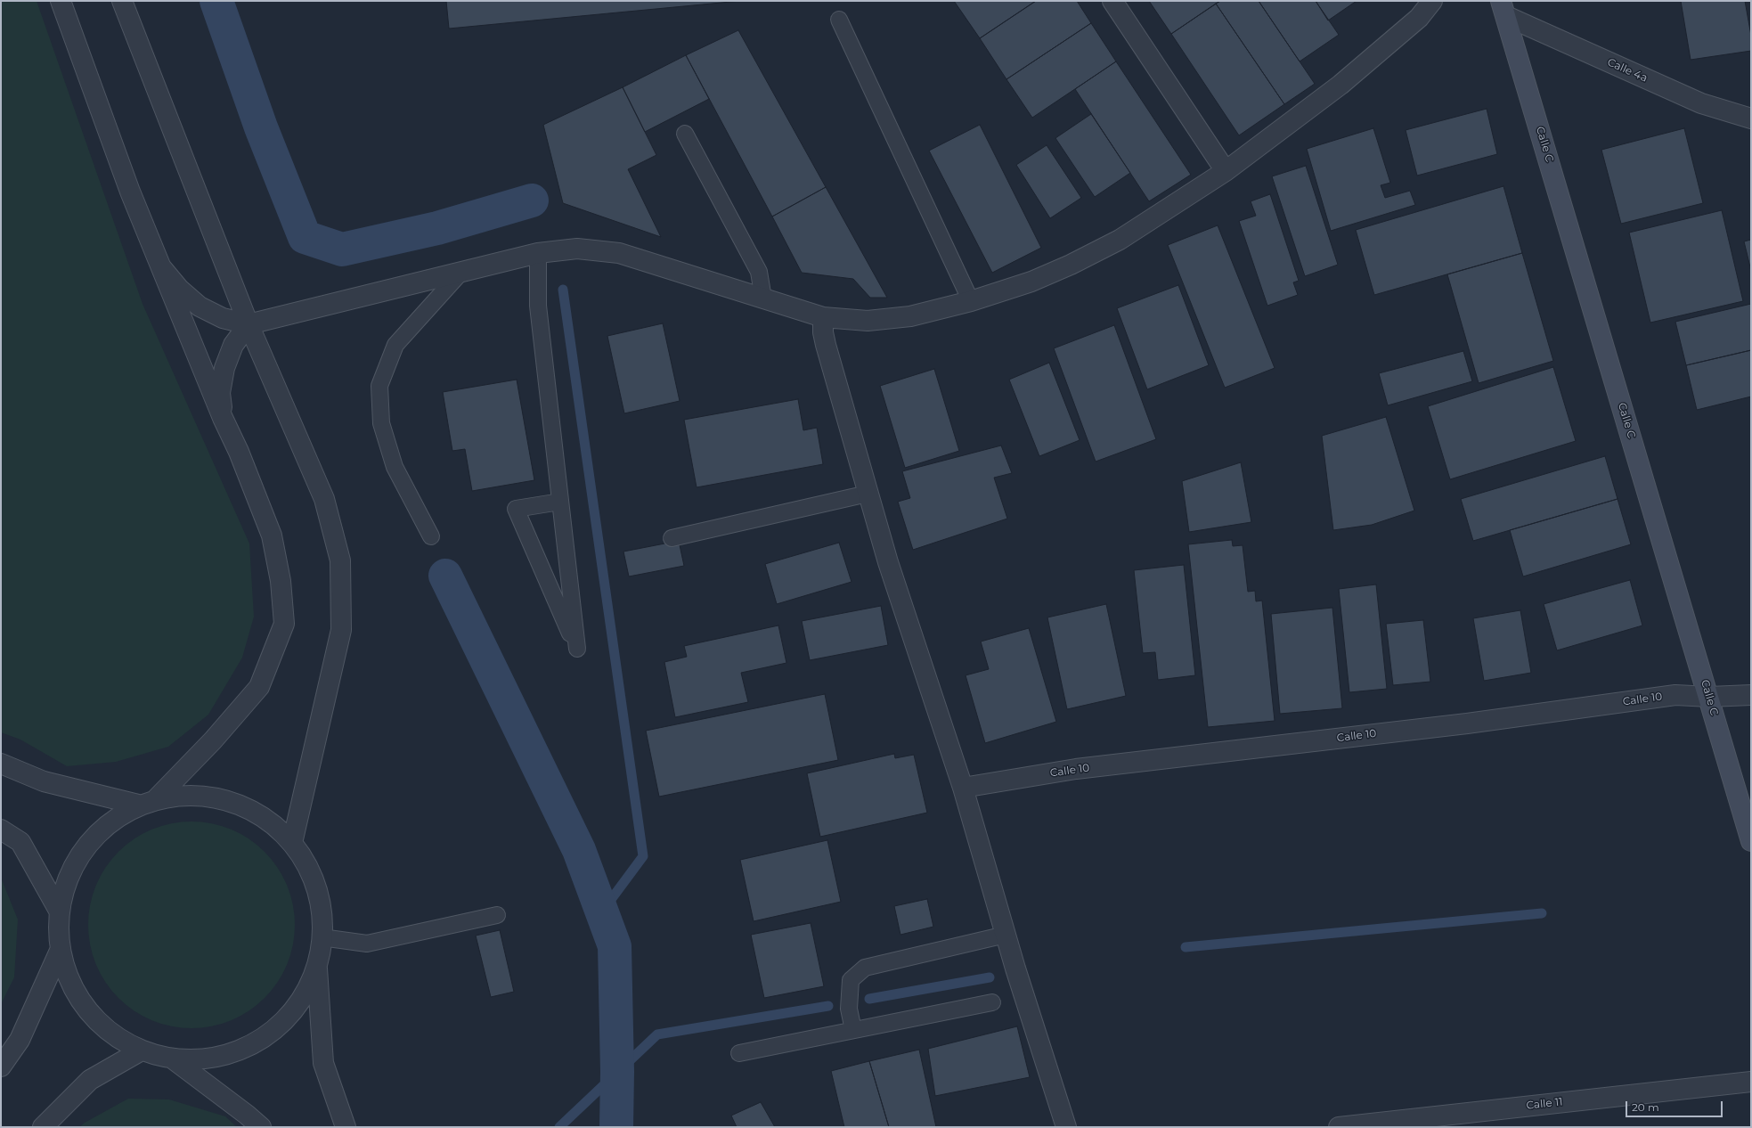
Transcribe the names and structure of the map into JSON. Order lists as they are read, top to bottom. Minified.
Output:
{"streets":{"street":["Calle 4a","Calle C","Calle 10","Calle 11"]},"crossings":[["Calle 4a","Calle C"],["Calle C","Calle 10"]],"scale_bar":"20 m"}
